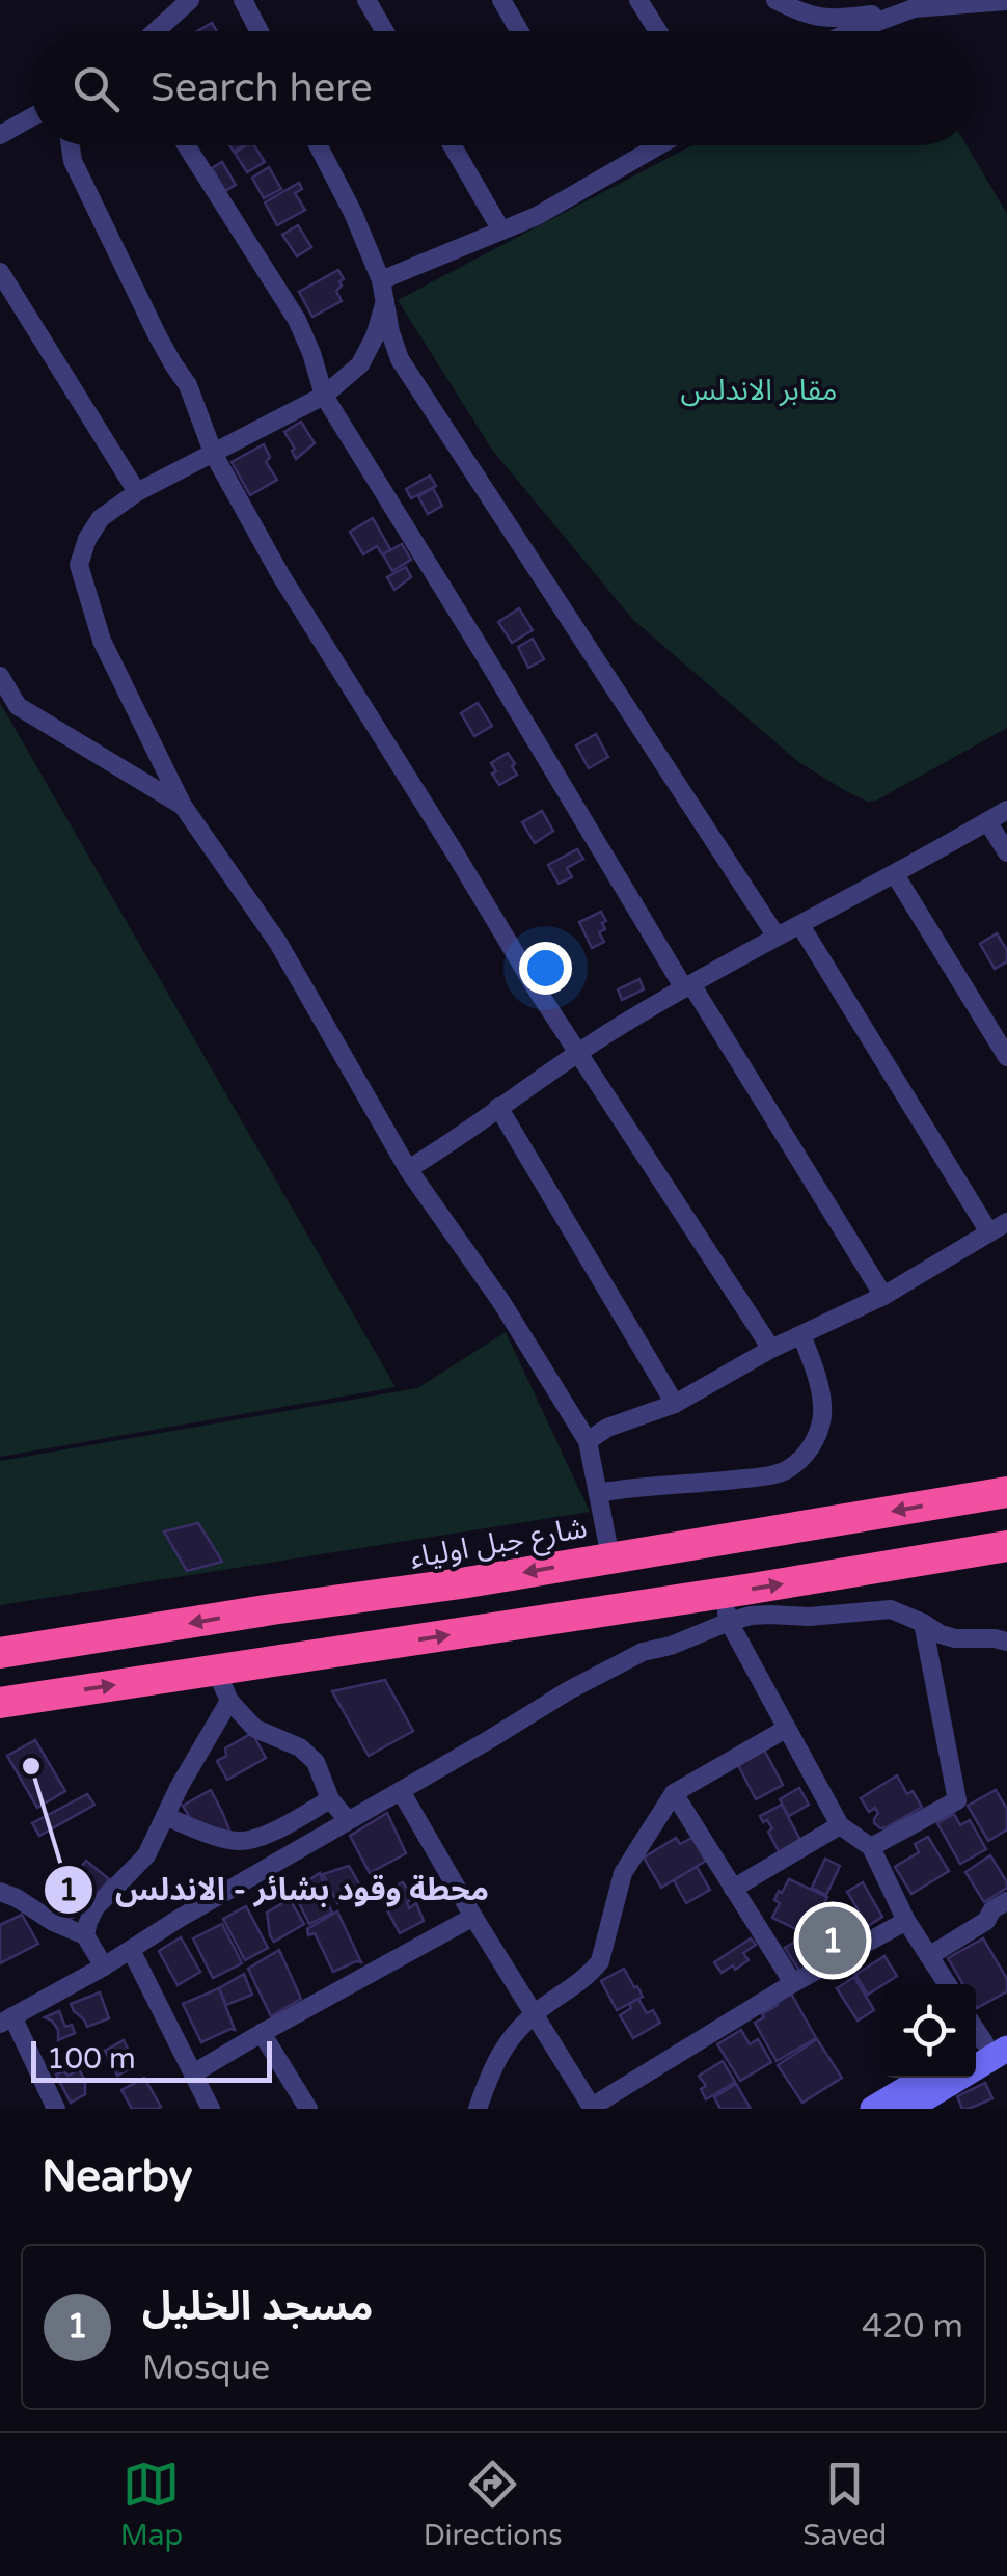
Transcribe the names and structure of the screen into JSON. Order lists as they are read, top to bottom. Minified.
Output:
{"streets":{"highway":["شارع جبل اولياء"]},"parks":["مقابر الاندلس"],"places":["محطة وقود بشائر - الاندلس"],"scale_bar":"100 m","page":{"search":"Search here","pins":"1","scale":"100 m","heading":"Nearby","list":[{"mark":"1","name":"مسجد الخليل","note":"Mosque","value":"420 m"}],"nav":["Map","Directions","Saved"]}}
